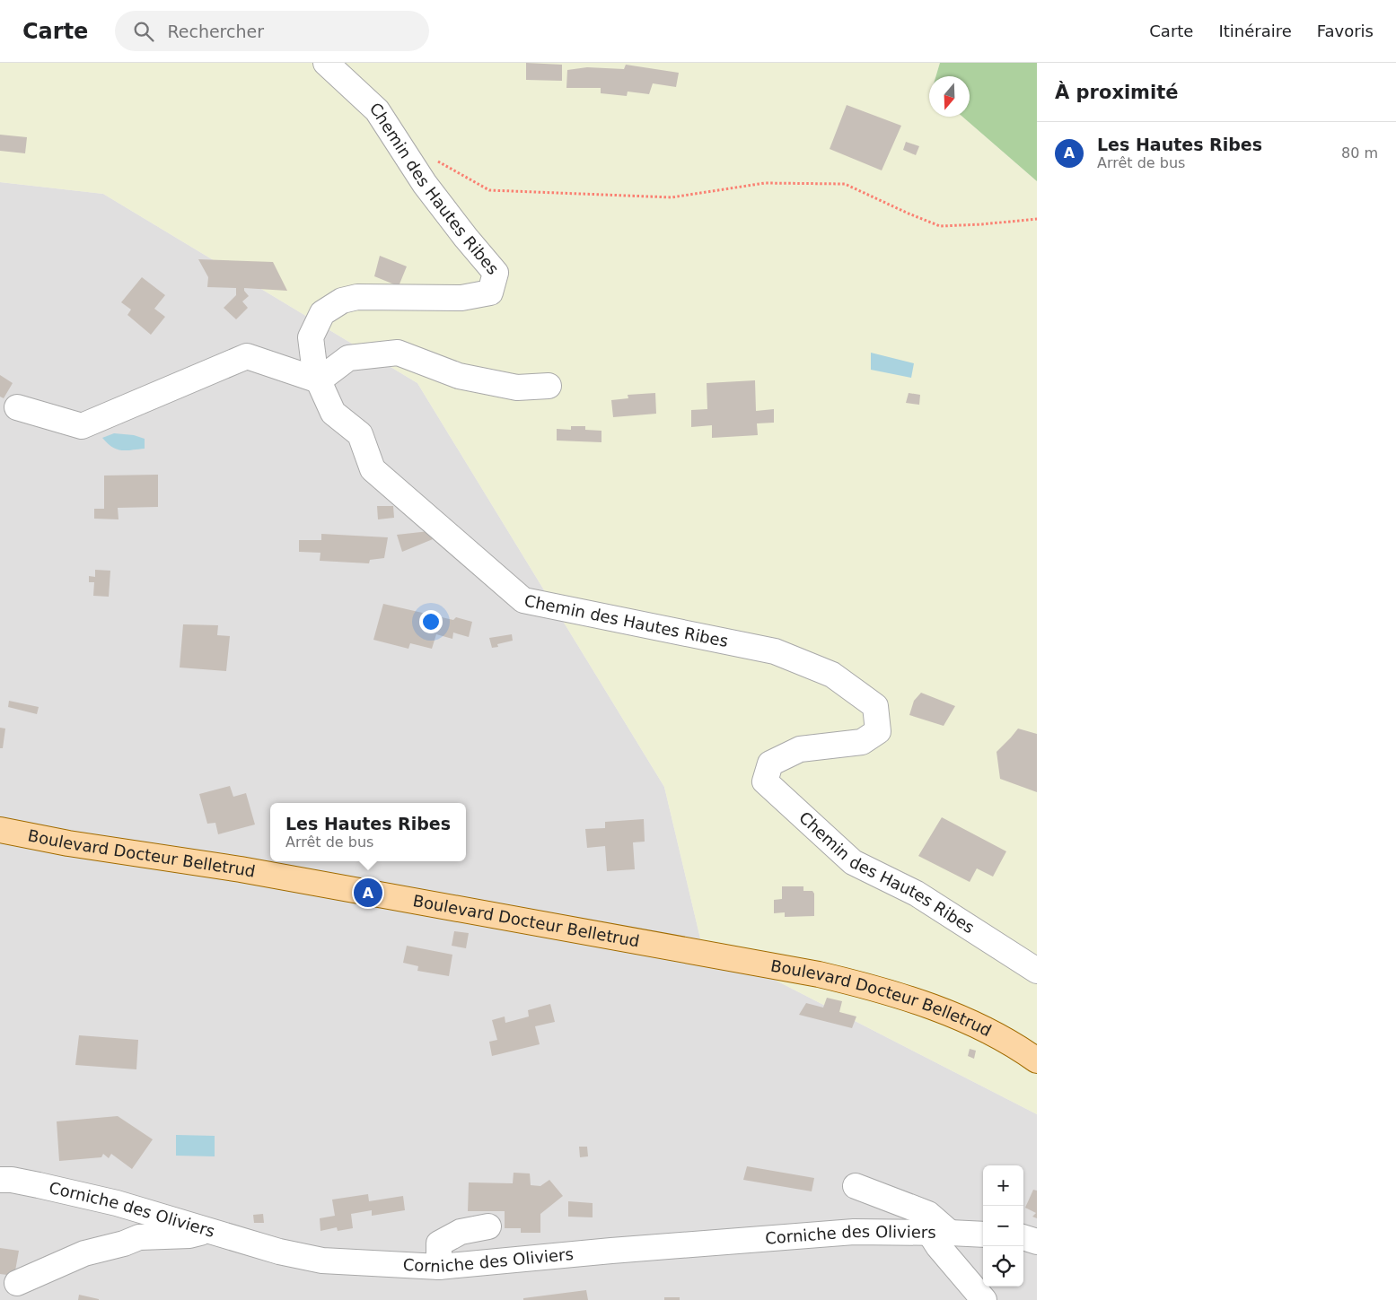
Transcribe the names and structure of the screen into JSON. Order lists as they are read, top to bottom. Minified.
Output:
{"streets":{"main road":["Boulevard Docteur Belletrud"],"street":["Chemin des Hautes Ribes","Corniche des Oliviers"]},"north":"bottom","page":{"header":"Carte","search":"Rechercher","nav":["Carte","Itinéraire","Favoris"],"heading":"À proximité","list":[{"mark":"A","name":"Les Hautes Ribes","note":"Arrêt de bus","value":"80 m"}],"popup":["Les Hautes Ribes","Arrêt de bus"],"pins":"A","map_buttons":["+","−"]}}
